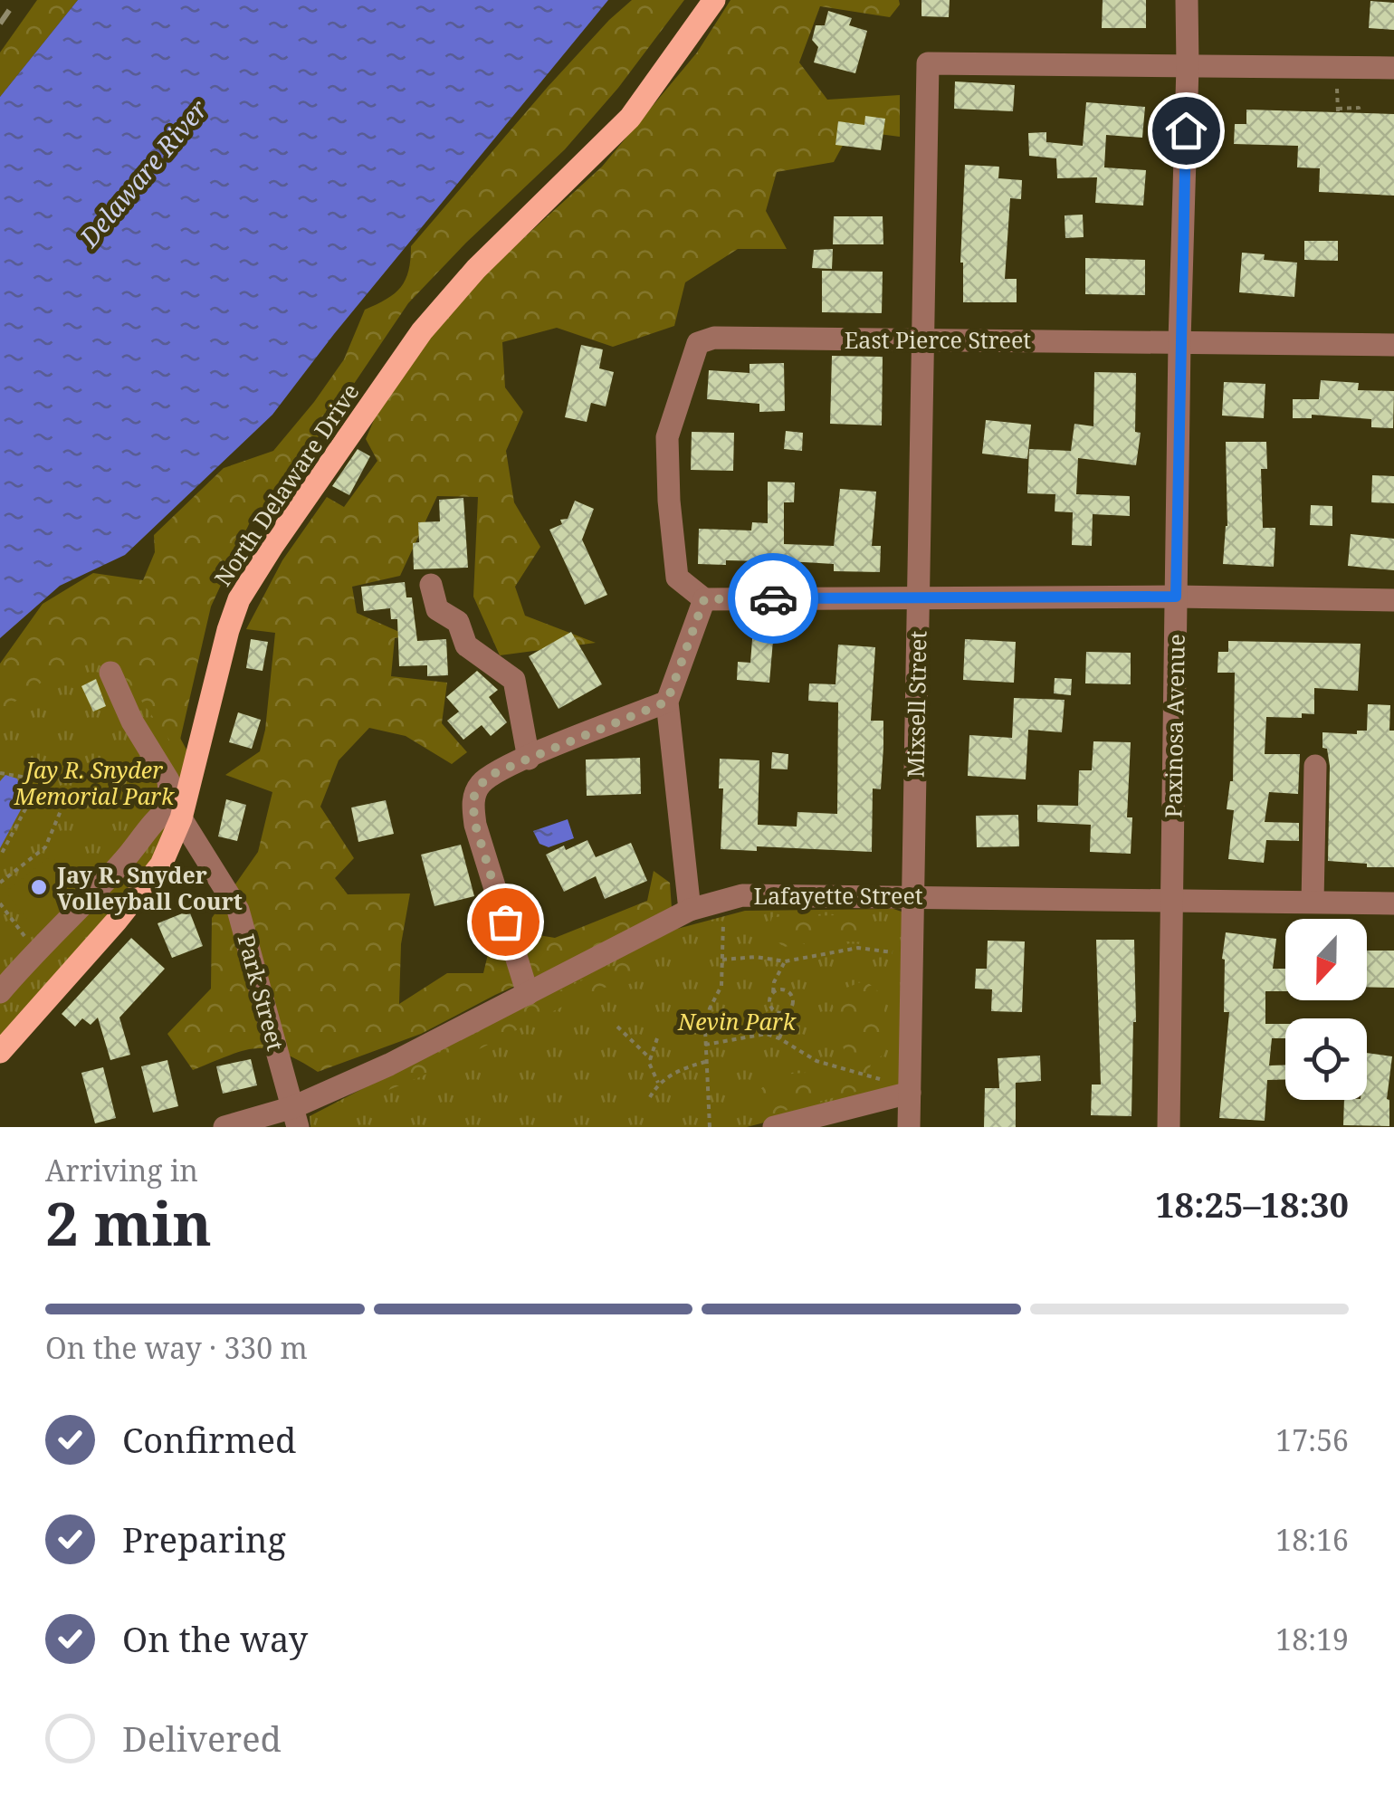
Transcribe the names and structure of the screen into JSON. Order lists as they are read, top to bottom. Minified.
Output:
{"streets":{"main road":["North Delaware Drive"],"street":["East Pierce Street","Mixsell Street","Paxinosa Avenue","Lafayette Street","Park Street"]},"crossings":[["East Pierce Street","Mixsell Street"],["East Pierce Street","Paxinosa Avenue"],["North Delaware Drive","Park Street"],["Mixsell Street","Paxinosa Avenue"],["Mixsell Street","Lafayette Street"],["Paxinosa Avenue","Lafayette Street"],["Lafayette Street","Park Street"]],"water":["Delaware River"],"parks":["Jay R. Snyder Memorial Park","Nevin Park"],"places":["Jay R. Snyder Volleyball Court"],"north":"bottom","page":{"heading":["2 min","Arriving in","18:25–18:30"],"bar":"On the way · 330 m","list":[["Confirmed","17:56"],["Preparing","18:16"],["On the way","18:19"],"Delivered"]}}
